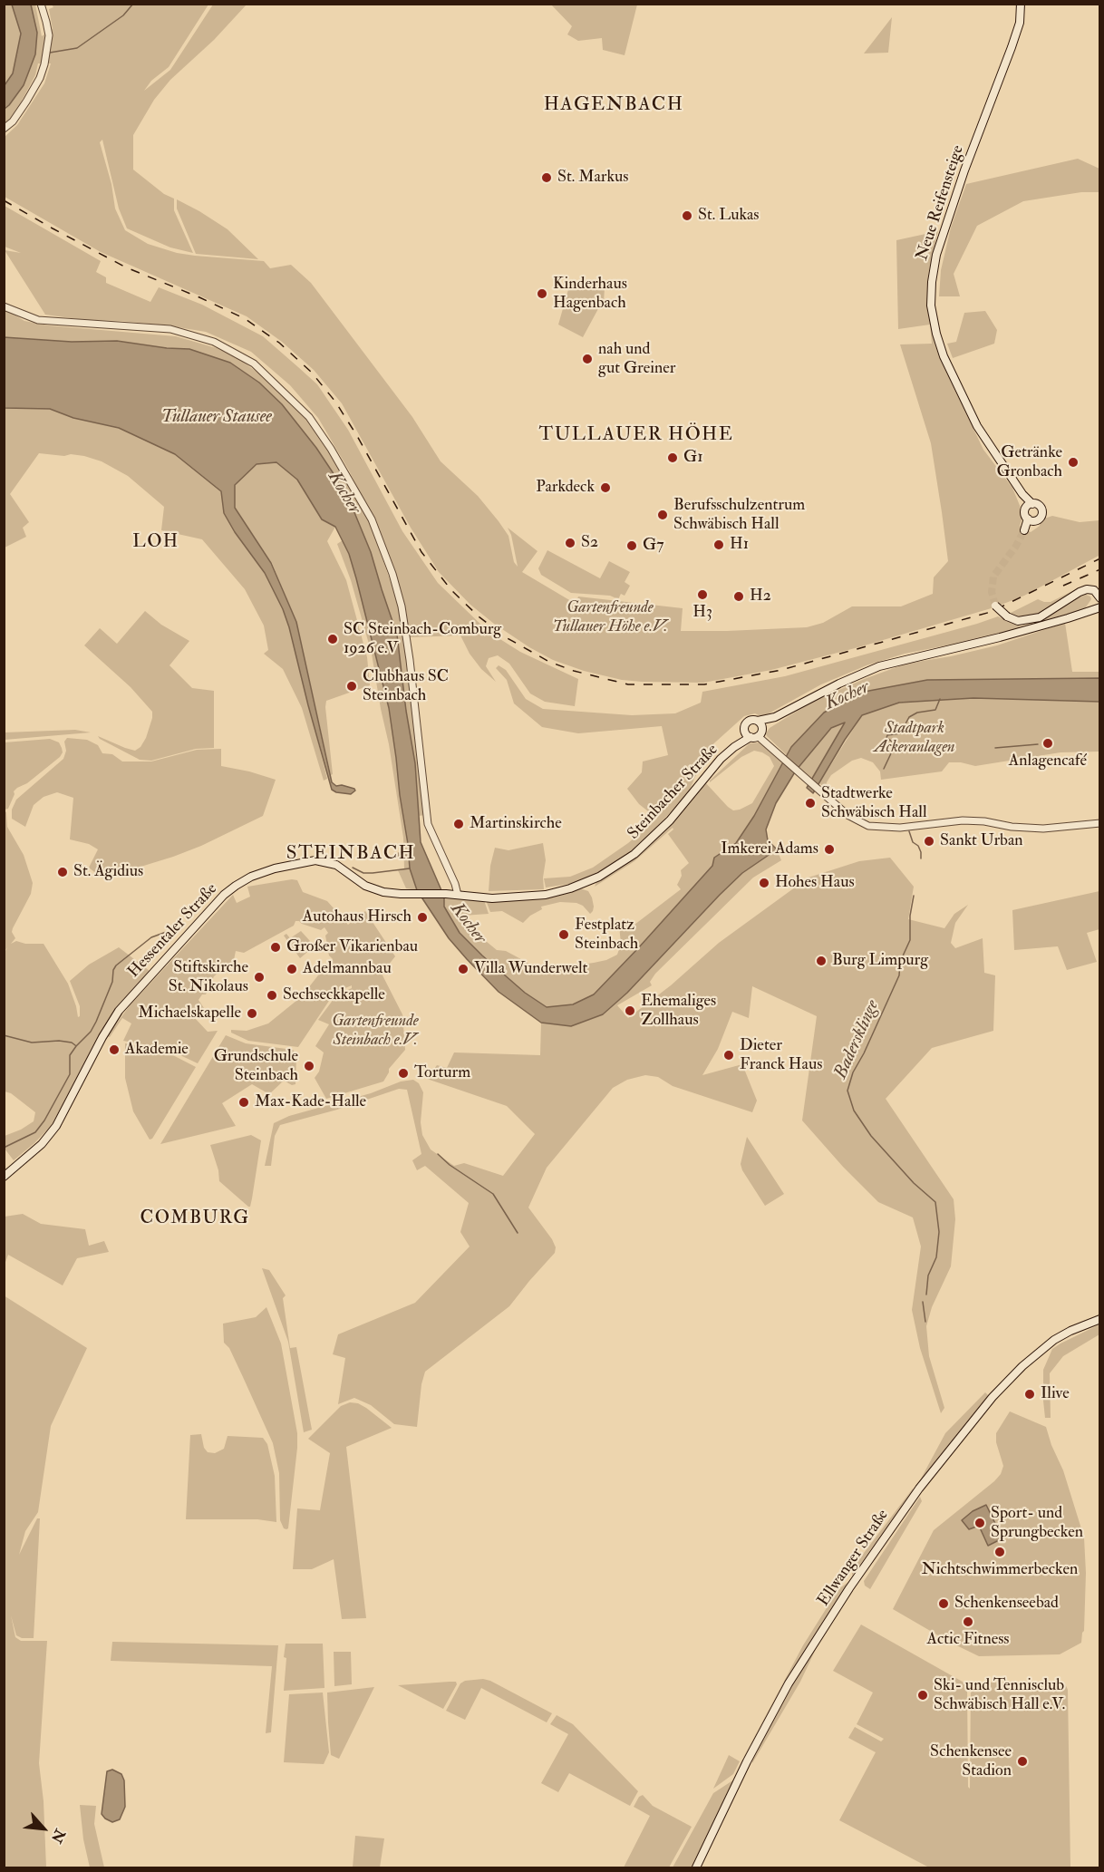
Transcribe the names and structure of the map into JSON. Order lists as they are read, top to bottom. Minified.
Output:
{"streets":{"main road":["Neue Reifensteige","Steinbacher Straße","Hessentaler Straße","Ellwanger Straße"]},"crossings":[["Steinbacher Straße","Hessentaler Straße"]],"districts":["HAGENBACH","TULLAUER HÖHE","LOH","STEINBACH","COMBURG"],"water":["Tullauer Stausee","Kocher","Badersklinge"],"parks":["Gartenfreunde Tullauer Höhe e.V.","Stadtpark Ackeranlagen","Gartenfreunde Steinbach e.V."],"places":["St. Markus","St. Lukas","Kinderhaus Hagenbach","nah und gut Greiner","G1","Getränke Gronbach","Parkdeck","Berufsschulzentrum Schwäbisch Hall","S2","H1","G7","H3","H2","SC Steinbach-Comburg 1926 e.V","Clubhaus SC Steinbach","Anlagencafé","Stadtwerke Schwäbisch Hall","Martinskirche","Sankt Urban","Imkerei Adams","St. Ägidius","Hohes Haus","Autohaus Hirsch","Festplatz Steinbach","Großer Vikarienbau","Burg Limpurg","Adelmannbau","Villa Wunderwelt","Stiftskirche St. Nikolaus","Sechseckkapelle","Ehemaliges Zollhaus","Michaelskapelle","Akademie","Dieter Franck Haus","Grundschule Steinbach","Torturm","Max-Kade-Halle","Ilive","Sport- und Sprungbecken","Nichtschwimmerbecken","Schenkenseebad","Actic Fitness","Ski- und Tennisclub Schwäbisch Hall e.V.","Schenkensee Stadion"],"north":"bottom right"}
